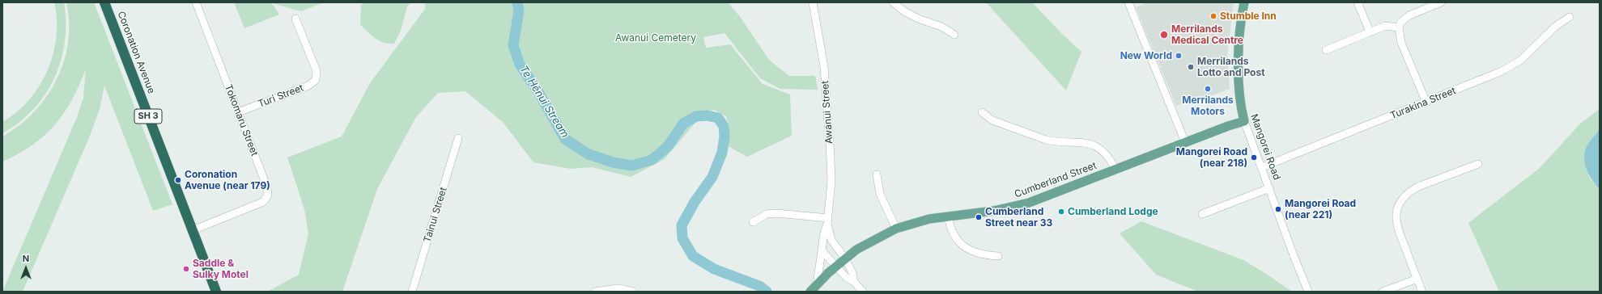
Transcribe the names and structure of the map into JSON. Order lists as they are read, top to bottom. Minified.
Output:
{"streets":{"highway":["Coronation Avenue","SH 3"],"main road":["Mangorei Road","Cumberland Street"],"street":["Turi Street","Turakina Street","Awanui Street","Tokomaru Street","Tainui Street"]},"crossings":[["Coronation Avenue","Tokomaru Street"],["Turi Street","Tokomaru Street"],["Turakina Street","Mangorei Road"],["Awanui Street","Cumberland Street"],["Mangorei Road","Cumberland Street"]],"water":["Te Hēnui Stream"],"parks":["Awanui Cemetery"],"places":["Stumble Inn","Merrilands Medical Centre","New World","Merrilands Lotto and Post","Merrilands Motors","Mangorei Road (near 218)","Coronation Avenue (near 179)","Mangorei Road (near 221)","Cumberland Lodge","Cumberland Street near 33","Saddle & Sulky Motel"],"north":"top"}
